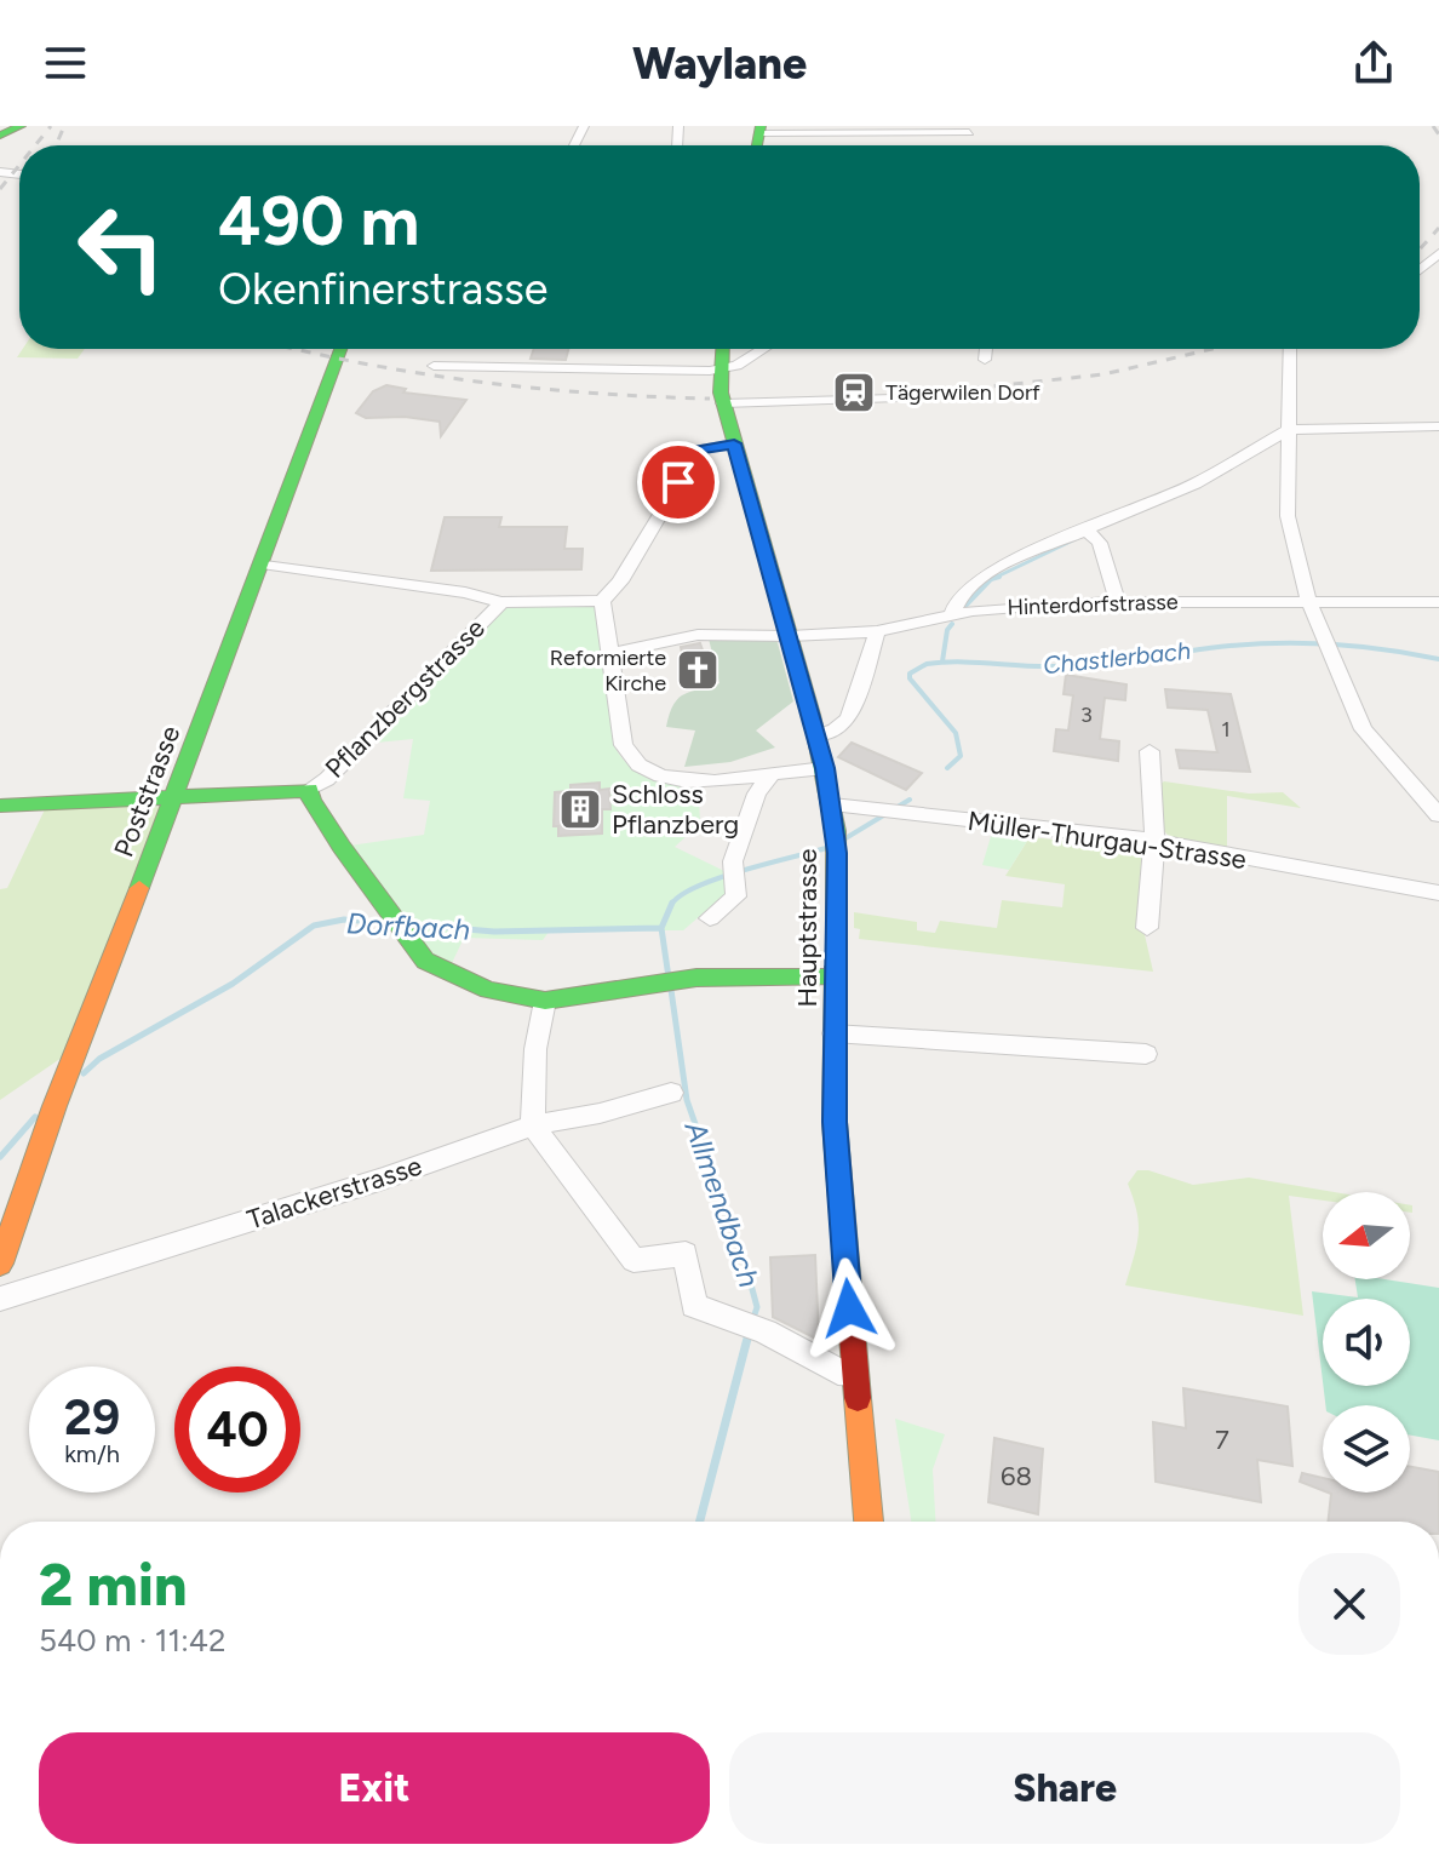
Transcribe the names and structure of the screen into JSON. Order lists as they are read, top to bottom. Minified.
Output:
{"streets":{"street":["Hinterdorfstrasse","Pflanzbergstrasse","Poststrasse","Müller-Thurgau-Strasse","Hauptstrasse","Talackerstrasse"]},"crossings":[["Hinterdorfstrasse","Hauptstrasse"],["Müller-Thurgau-Strasse","Hauptstrasse"]],"water":["Chastlerbach","Dorfbach","Allmendbach"],"places":{"station":["Tägerwilen Dorf"],"church":["Reformierte Kirche"],"building":["Schloss Pflanzberg"]},"house_numbers":["3","1","7","68"],"north":"left","page":{"header":"Waylane","turn":["490 m","Okenfinerstrasse"],"speed":"29 km/h","limit":"40","heading":["2 min","540 m · 11:42"],"buttons":["Exit","Share"]}}
